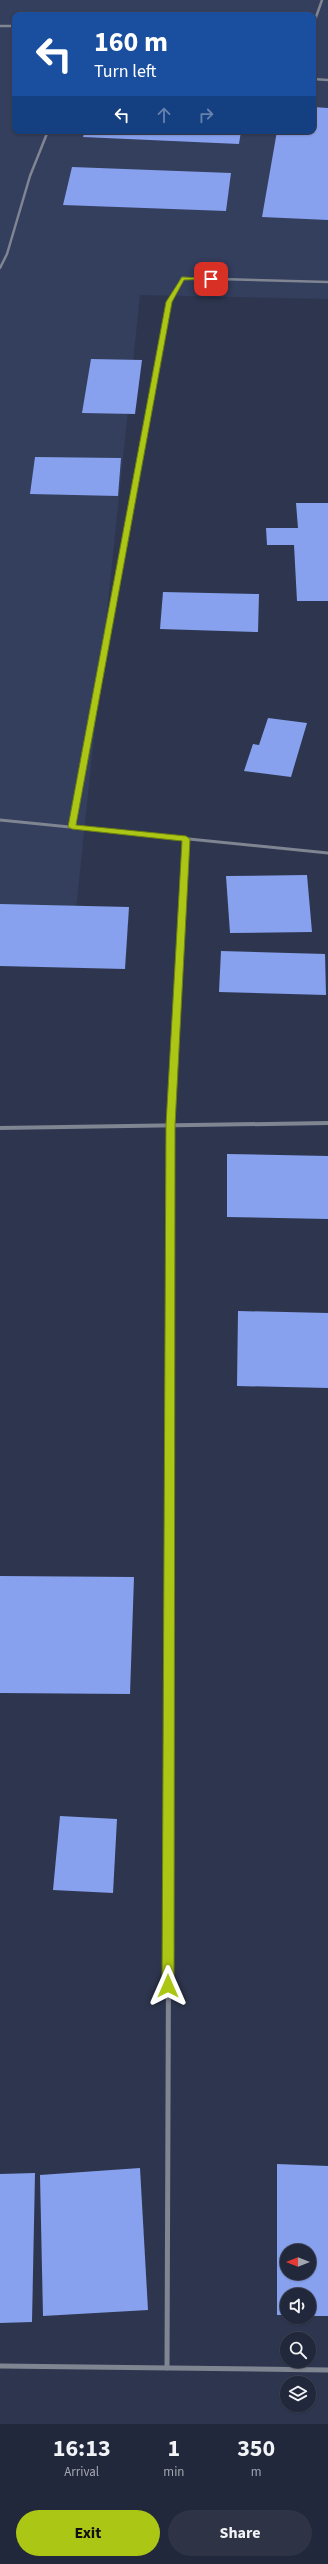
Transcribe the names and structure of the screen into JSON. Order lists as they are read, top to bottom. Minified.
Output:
{"north":"left","page":{"turn":["160 m","Turn left"],"eta":["16:13","Arrival","1","min","350","m"],"buttons":["Exit","Share"]}}
